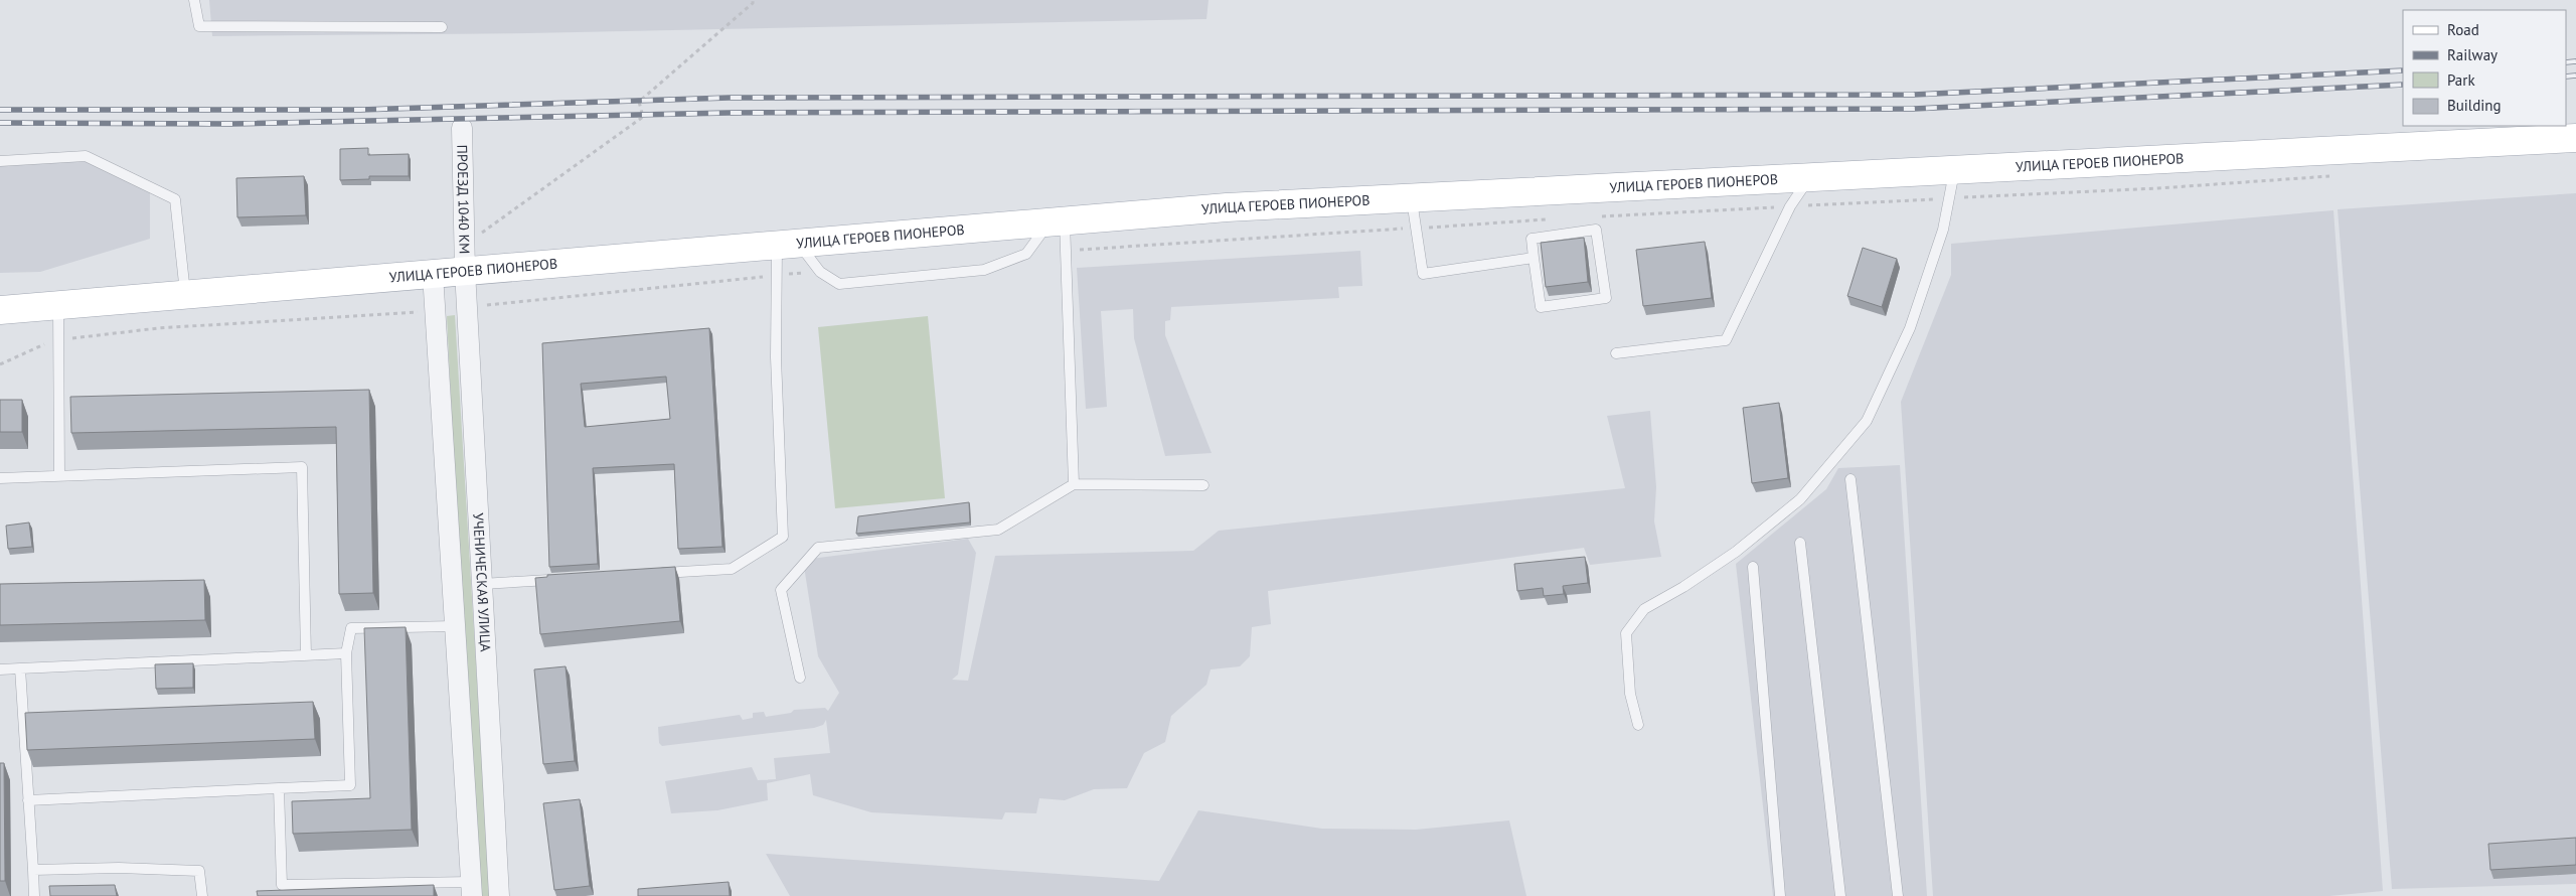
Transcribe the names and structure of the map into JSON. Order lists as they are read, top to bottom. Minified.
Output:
{"streets":{"main road":["УЛИЦА ГЕРОЕВ ПИОНЕРОВ"],"street":["ПРОЕЗД 1040 КМ","УЧЕНИЧЕСКАЯ УЛИЦА"]},"crossings":[["УЛИЦА ГЕРОЕВ ПИОНЕРОВ","ПРОЕЗД 1040 КМ"],["УЛИЦА ГЕРОЕВ ПИОНЕРОВ","УЧЕНИЧЕСКАЯ УЛИЦА"],["ПРОЕЗД 1040 КМ","УЧЕНИЧЕСКАЯ УЛИЦА"]],"legend":["Road","Railway","Park","Building"]}
